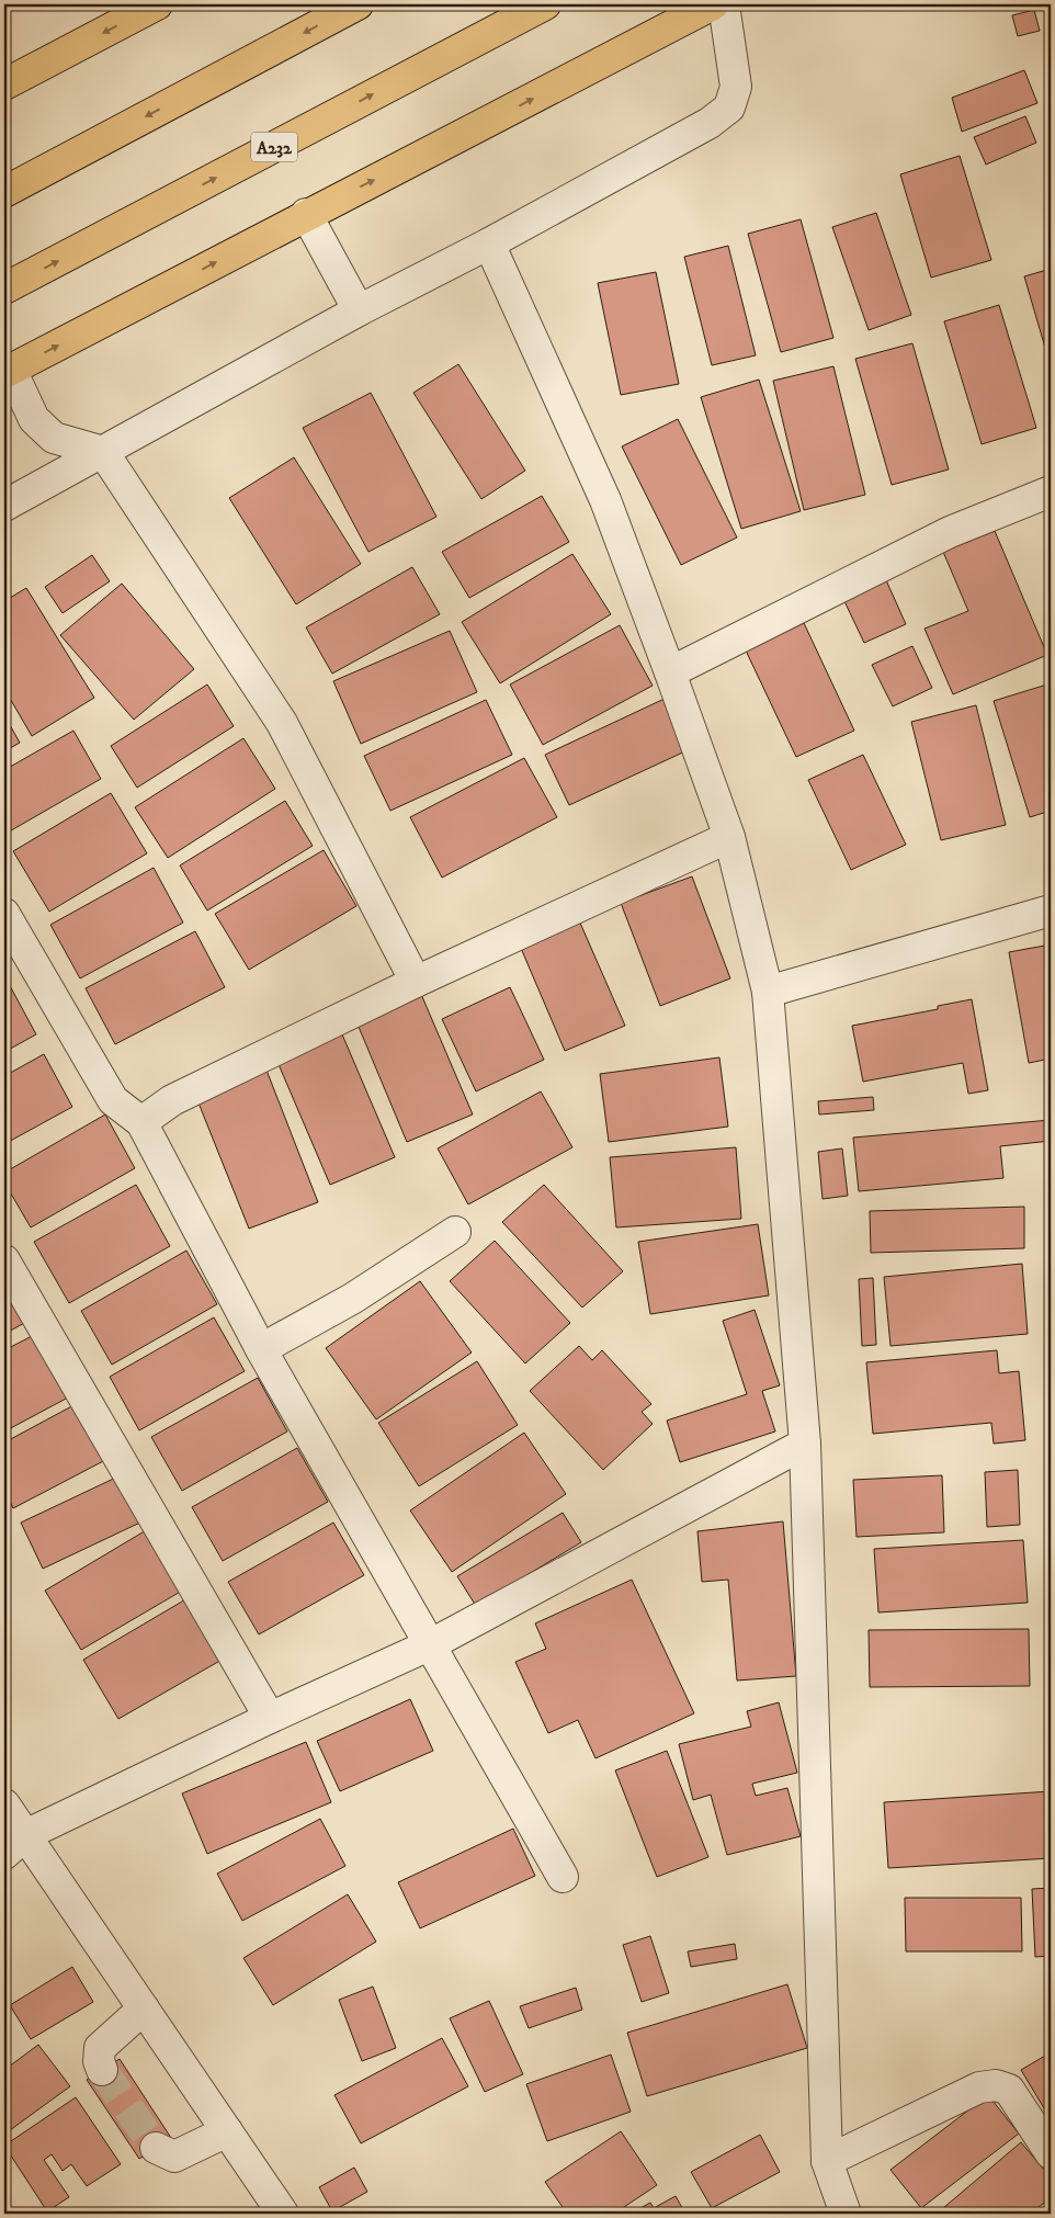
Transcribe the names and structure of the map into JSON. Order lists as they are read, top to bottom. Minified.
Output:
{"streets":{"main road":["A232"]}}
